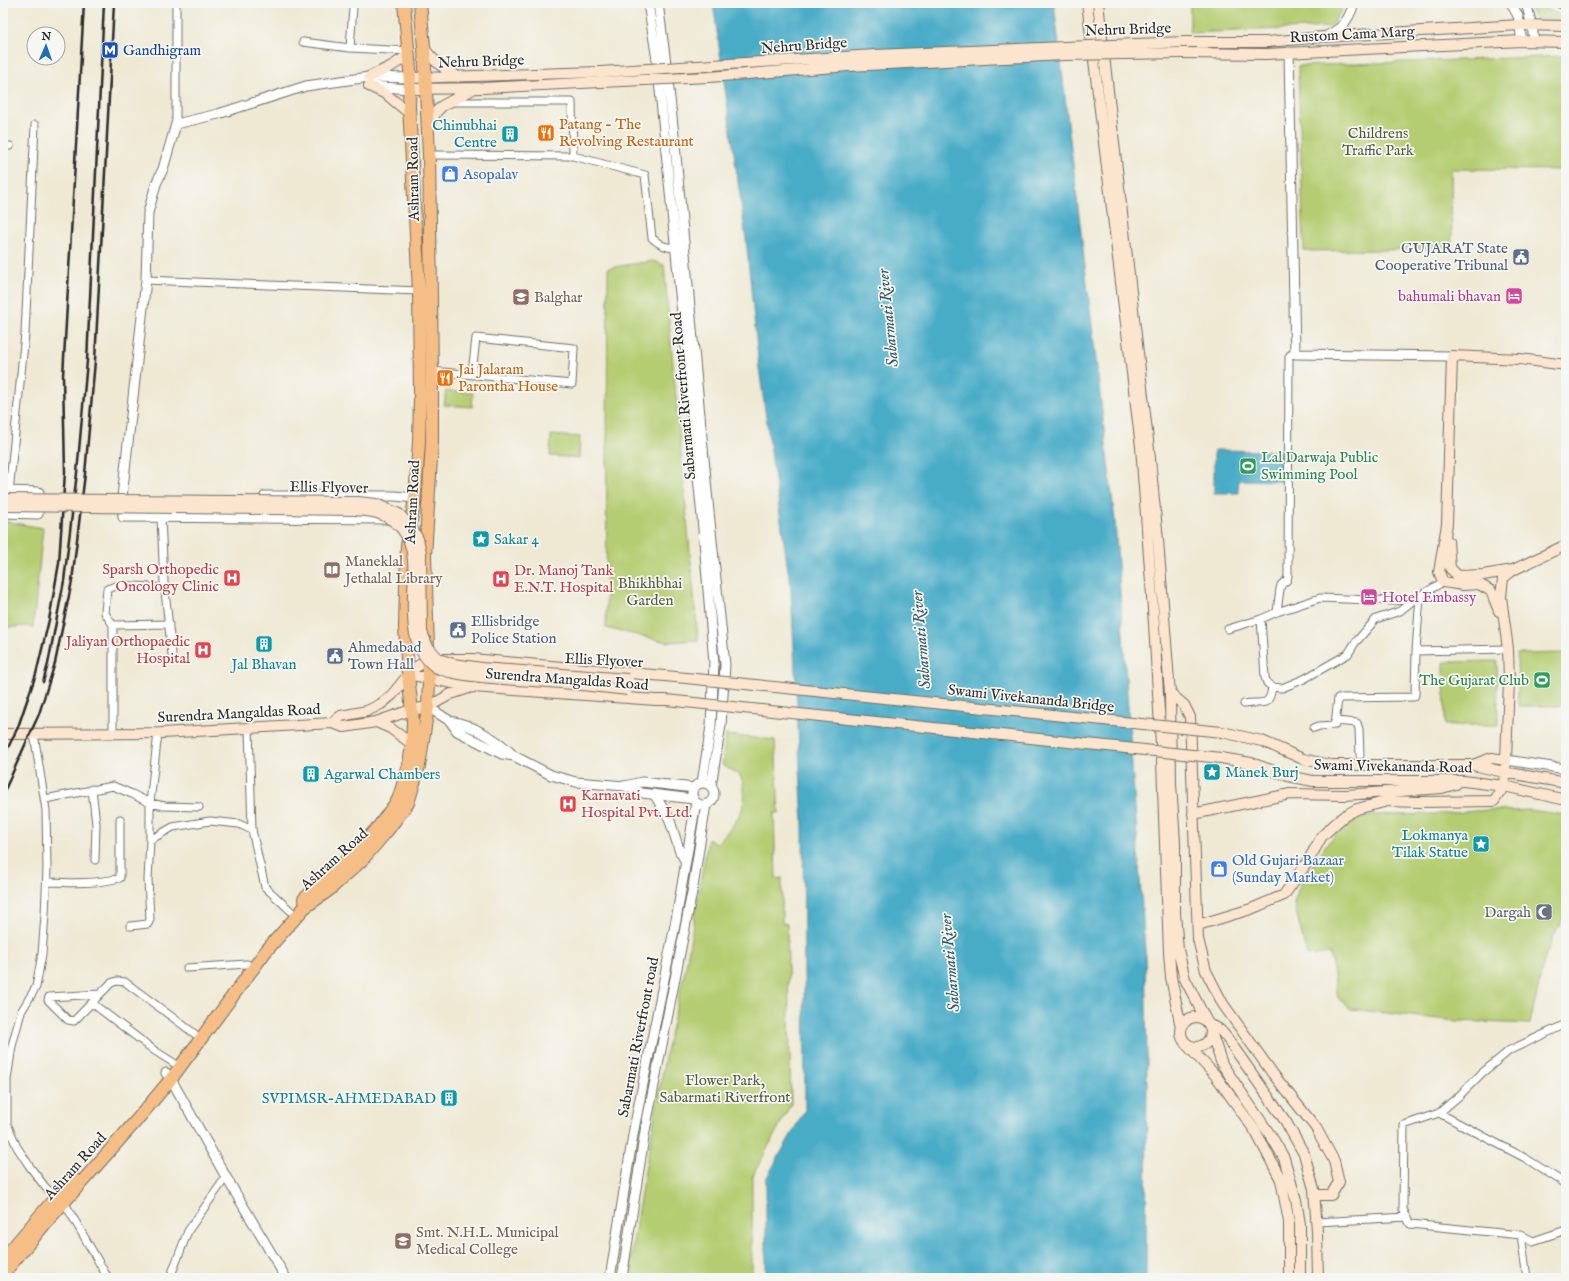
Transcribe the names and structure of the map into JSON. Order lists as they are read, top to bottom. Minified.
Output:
{"streets":{"main road":["Nehru Bridge","Rustom Cama Marg","Ashram Road","Ellis Flyover","Surendra Mangaldas Road","Swami Vivekananda Bridge","Swami Vivekananda Road"],"street":["Sabarmati Riverfront Road","Sabarmati Riverfront road"]},"crossings":[["Nehru Bridge","Rustom Cama Marg"],["Nehru Bridge","Ashram Road"],["Ashram Road","Surendra Mangaldas Road"],["Ellis Flyover","Surendra Mangaldas Road"],["Ellis Flyover","Swami Vivekananda Bridge"],["Ellis Flyover","Swami Vivekananda Road"],["Surendra Mangaldas Road","Swami Vivekananda Bridge"],["Surendra Mangaldas Road","Swami Vivekananda Road"]],"water":["Sabarmati River"],"parks":["Childrens Traffic Park","Bhikhbhai Garden","Flower Park, Sabarmati Riverfront"],"places":{"metro station":["Gandhigram"],"restaurant":["Patang - The Revolving Restaurant","Jai Jalaram Parontha House"],"building":["Chinubhai Centre","Jal Bhavan","Agarwal Chambers","SVPIMSR-AHMEDABAD"],"shop":["Asopalav","Old Gujari Bazaar (Sunday Market)"],"public building":["GUJARAT State Cooperative Tribunal","Ellisbridge Police Station","Ahmedabad Town Hall"],"hotel":["bahumali bhavan","Hotel Embassy"],"school or university":["Balghar","Smt. N.H.L. Municipal Medical College"],"sports":["Lal Darwaja Public Swimming Pool","The Gujarat Club"],"place":["Sakar 4","Manek Burj","Lokmanya Tilak Statue"],"library":["Maneklal Jethalal Library"],"hospital":["Sparsh Orthopedic Oncology Clinic","Dr. Manoj Tank E.N.T. Hospital","Jaliyan Orthopaedic Hospital","Karnavati Hospital Pvt. Ltd."],"mosque":["Dargah"]},"north":"top"}
